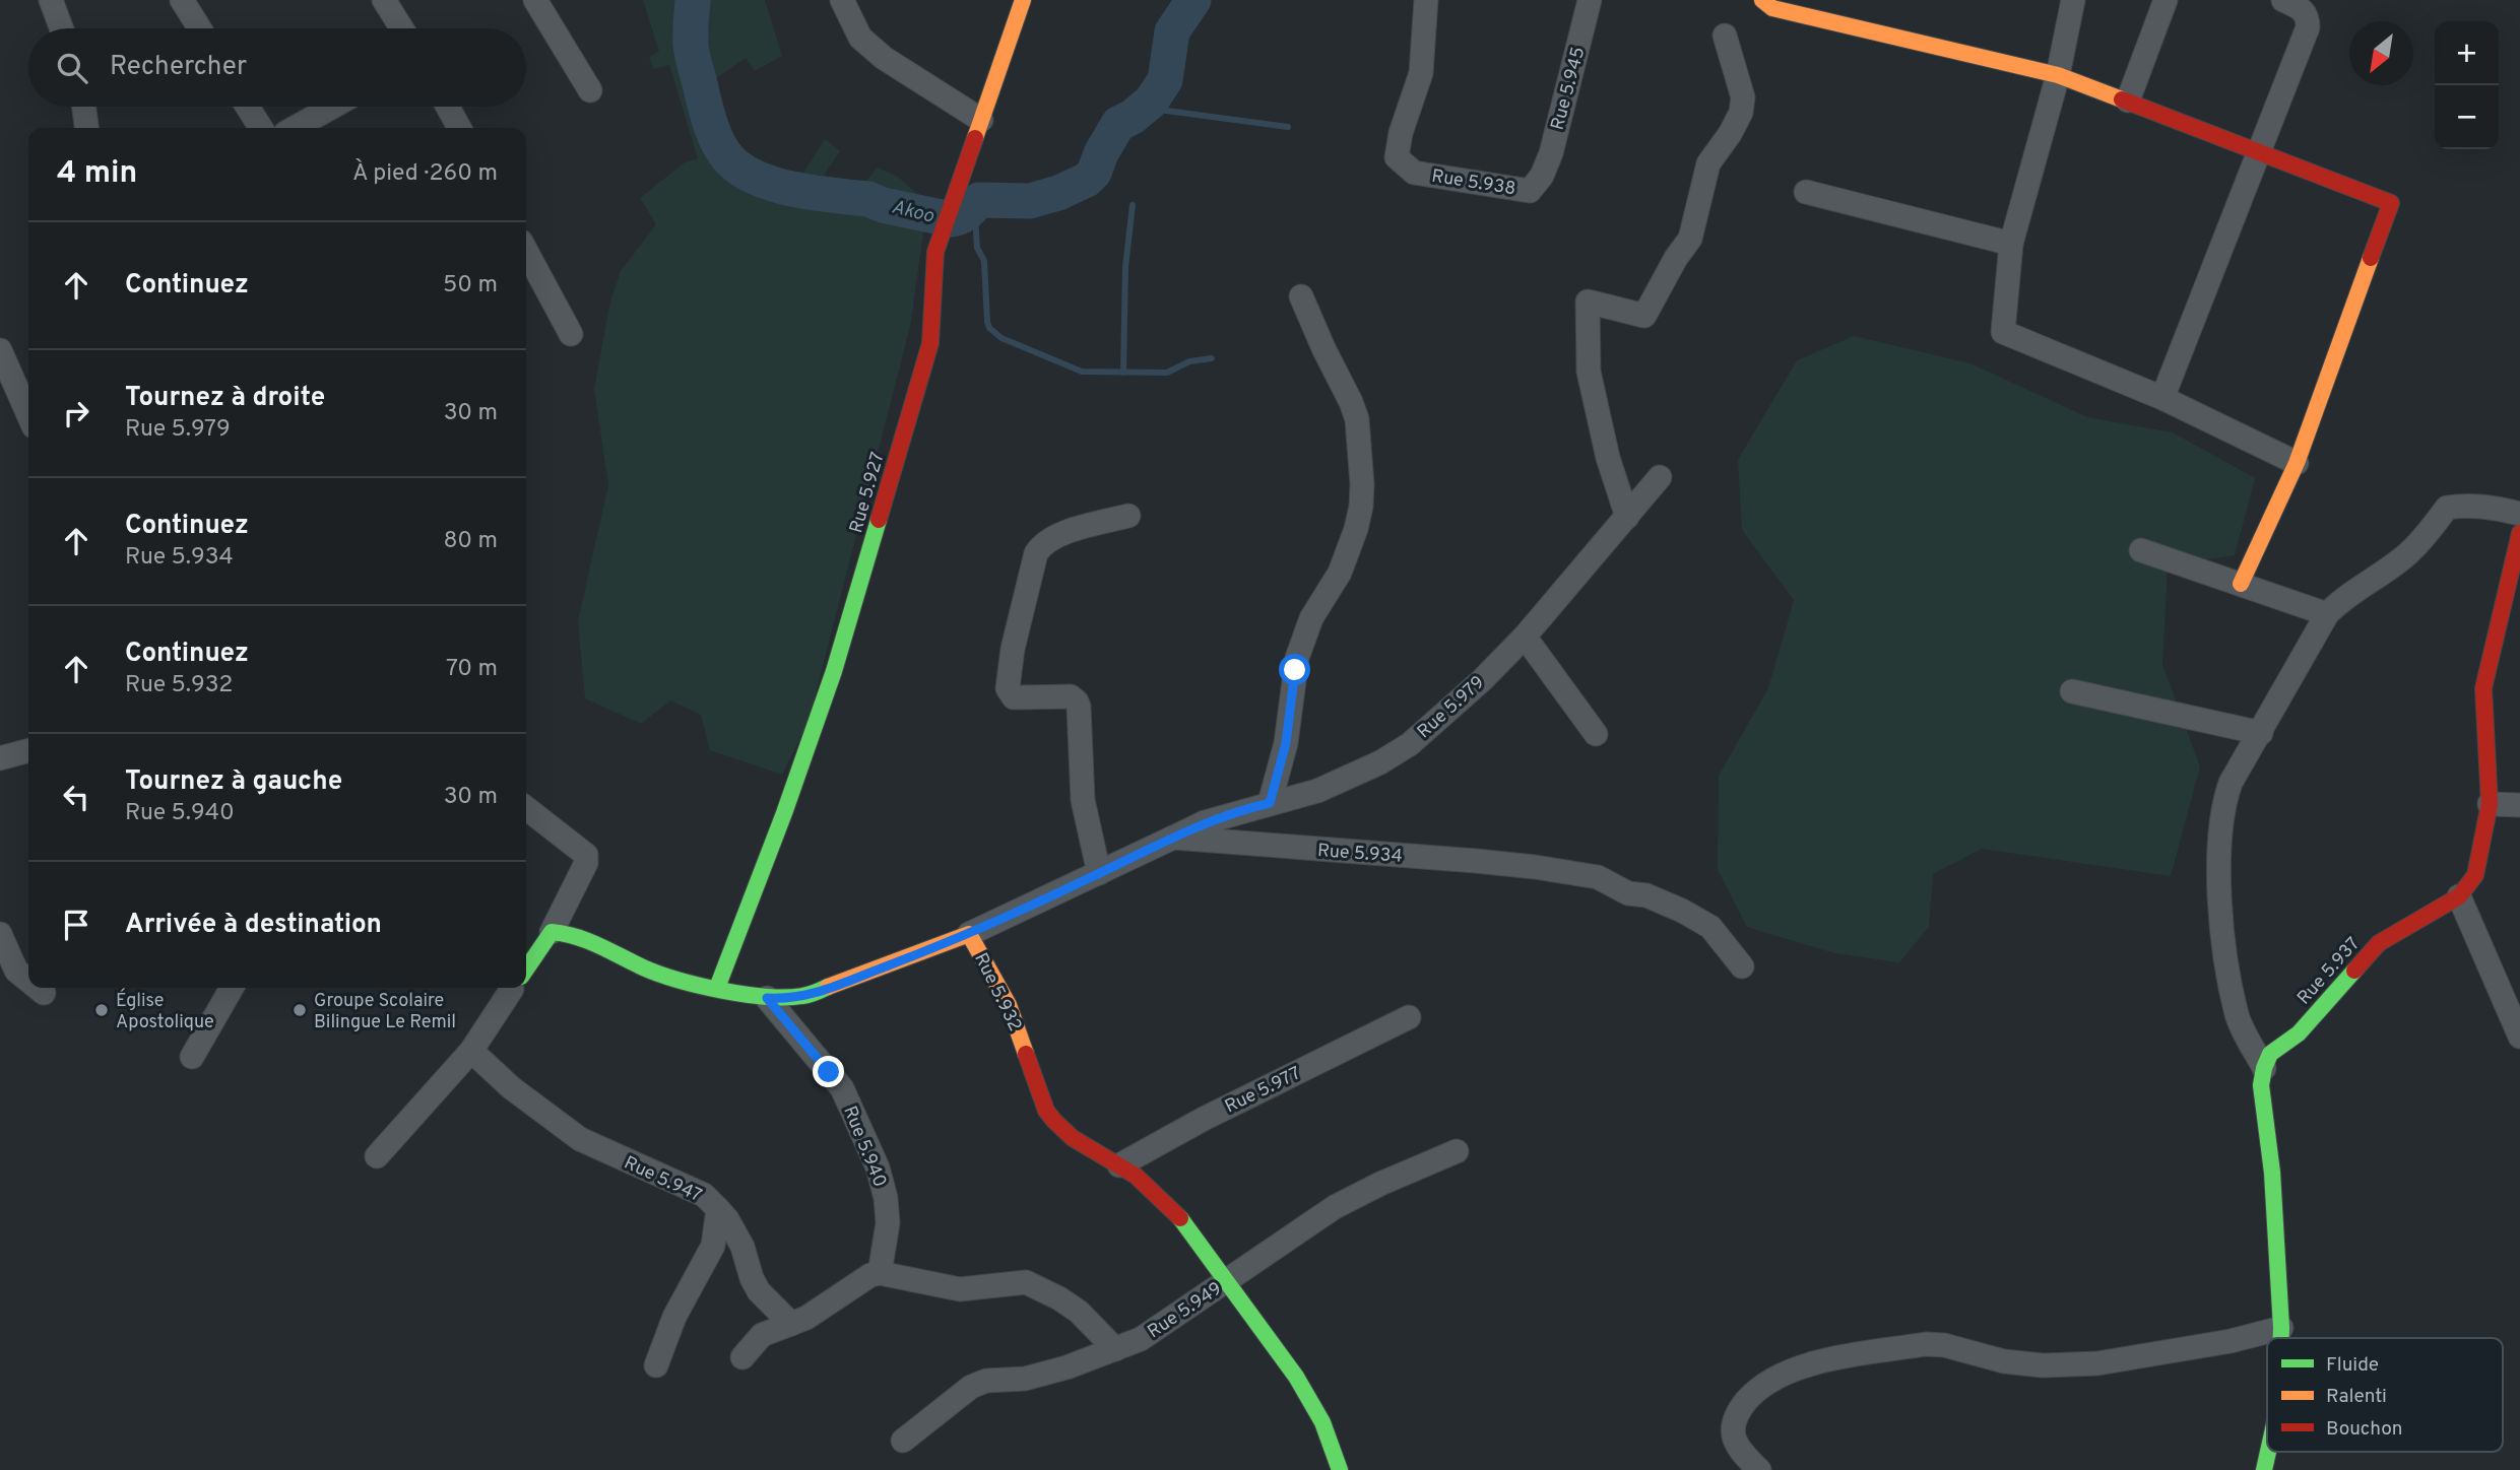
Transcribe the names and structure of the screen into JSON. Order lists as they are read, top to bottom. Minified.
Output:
{"streets":{"street":["Rue 5.945","Rue 5.938","Rue 5.927","Rue 5.979","Rue 5.934","Rue 5.937","Rue 5.932","Rue 5.977","Rue 5.940","Rue 5.947","Rue 5.949"]},"crossings":[["Rue 5.945","Rue 5.938"],["Rue 5.927","Rue 5.932"],["Rue 5.979","Rue 5.934"],["Rue 5.932","Rue 5.977"],["Rue 5.932","Rue 5.940"],["Rue 5.932","Rue 5.949"]],"water":["Akoo"],"places":["Église Apostolique","Groupe Scolaire Bilingue Le Remil"],"legend":["Fluide","Ralenti","Bouchon"],"north":"bottom left","page":{"map_buttons":["+","−"],"search":"Rechercher","heading":["4 min","À pied · 260 m"],"list":[["Continuez","50 m"],["Tournez à droite","Rue 5.979","30 m"],["Continuez","Rue 5.934","80 m"],["Continuez","Rue 5.932","70 m"],["Tournez à gauche","Rue 5.940","30 m"],"Arrivée à destination"]}}
